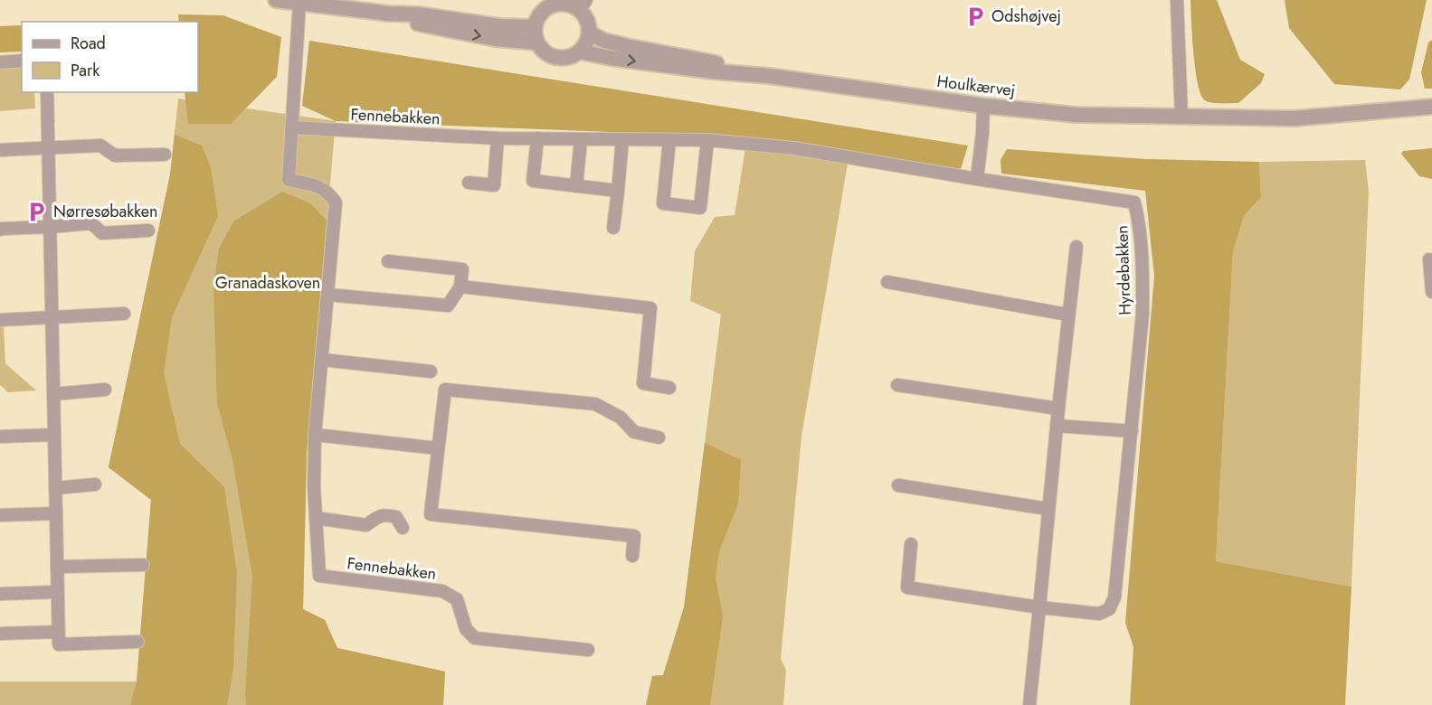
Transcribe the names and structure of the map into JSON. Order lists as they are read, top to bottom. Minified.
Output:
{"streets":{"street":["Houlkærvej","Fennebakken","Hyrdebakken"]},"crossings":[["Fennebakken","Hyrdebakken"]],"parks":["Granadaskoven"],"places":{"parking":["Odshøjvej","Nørresøbakken"]},"legend":["Road","Park"]}
